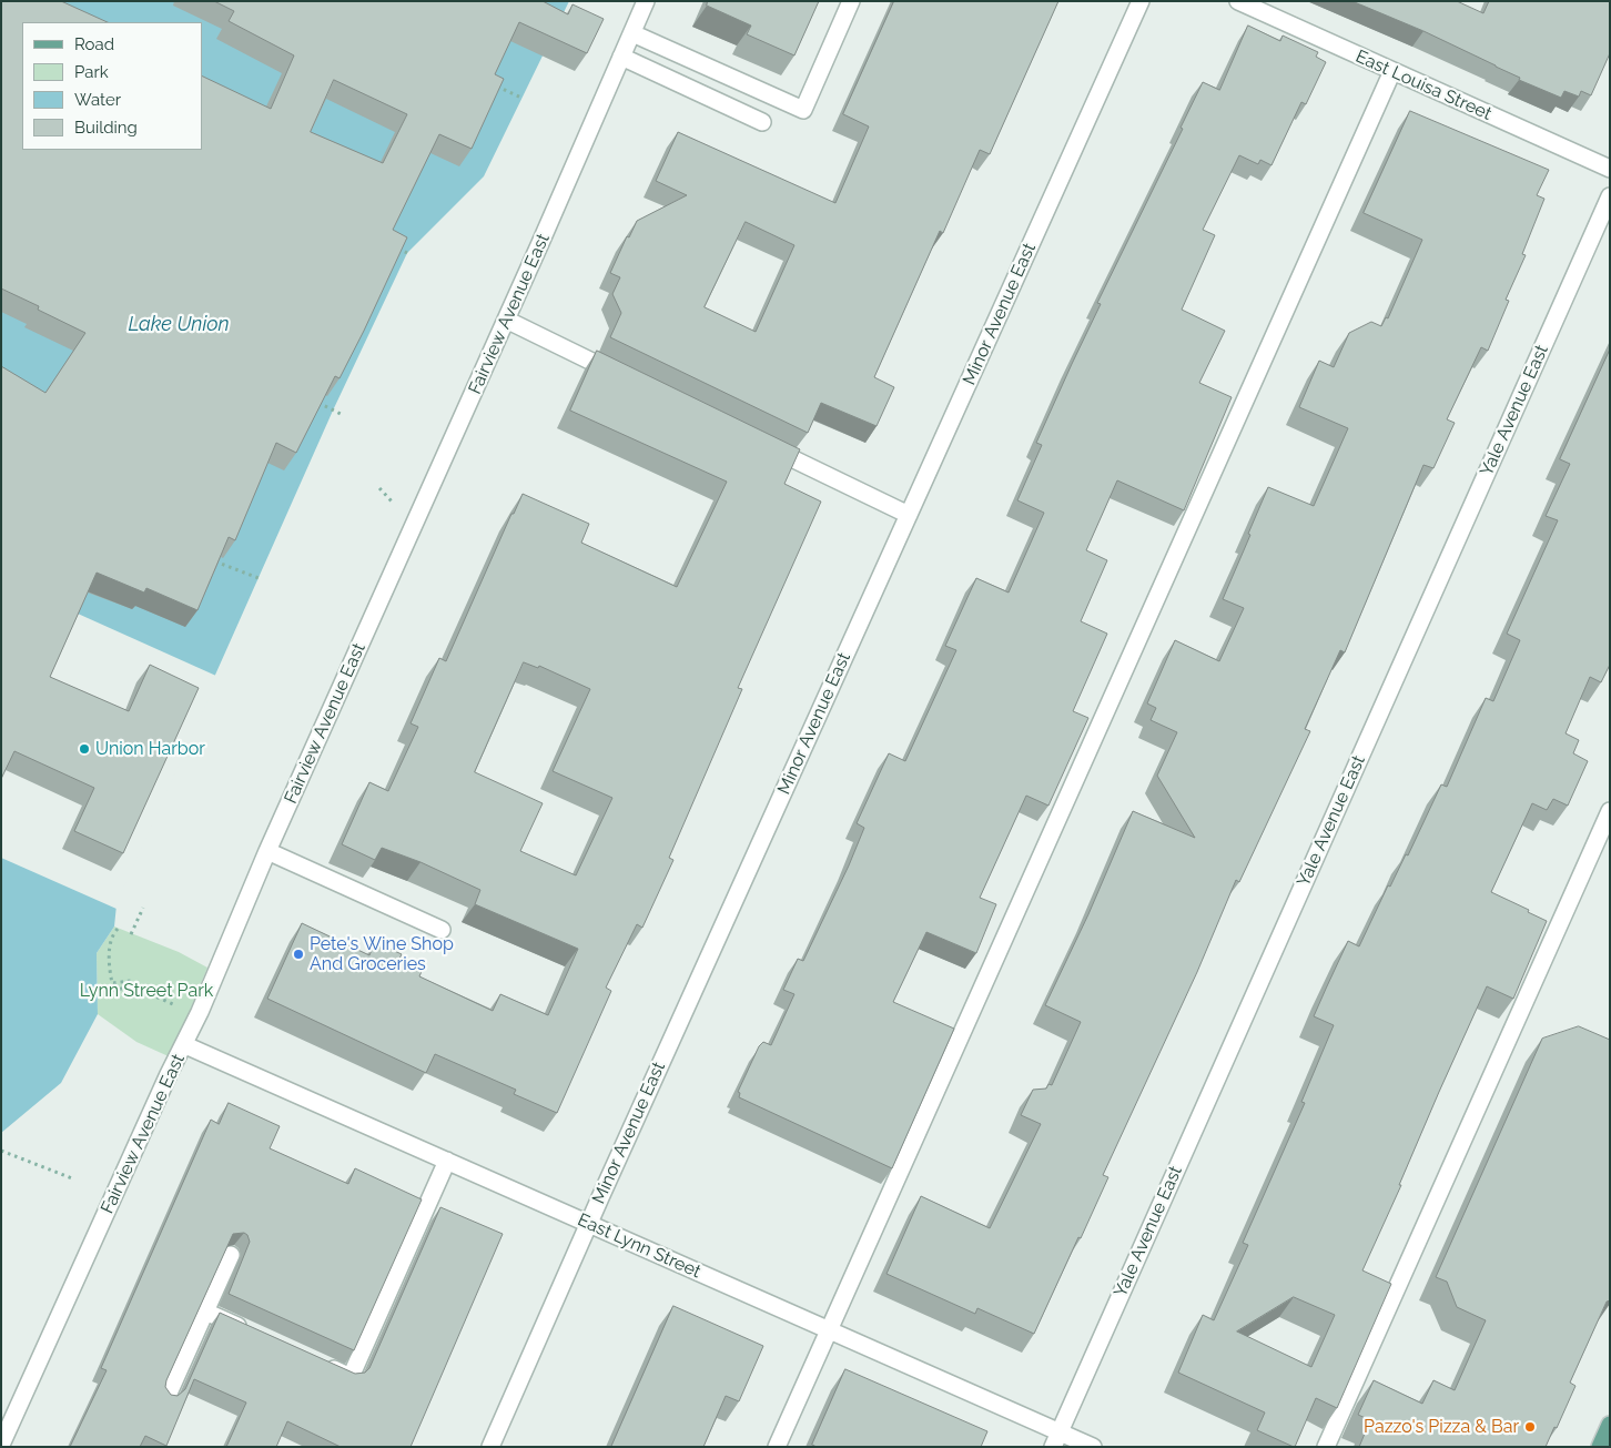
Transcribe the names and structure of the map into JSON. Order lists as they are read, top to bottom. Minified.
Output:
{"streets":{"street":["East Louisa Street","Fairview Avenue East","Minor Avenue East","Yale Avenue East","East Lynn Street"]},"crossings":[["Fairview Avenue East","East Lynn Street"],["Minor Avenue East","East Lynn Street"],["Yale Avenue East","East Lynn Street"]],"water":["Lake Union"],"parks":["Lynn Street Park"],"places":["Union Harbor","Pete's Wine Shop And Groceries","Pazzo's Pizza & Bar"],"legend":["Road","Park","Water","Building"]}
